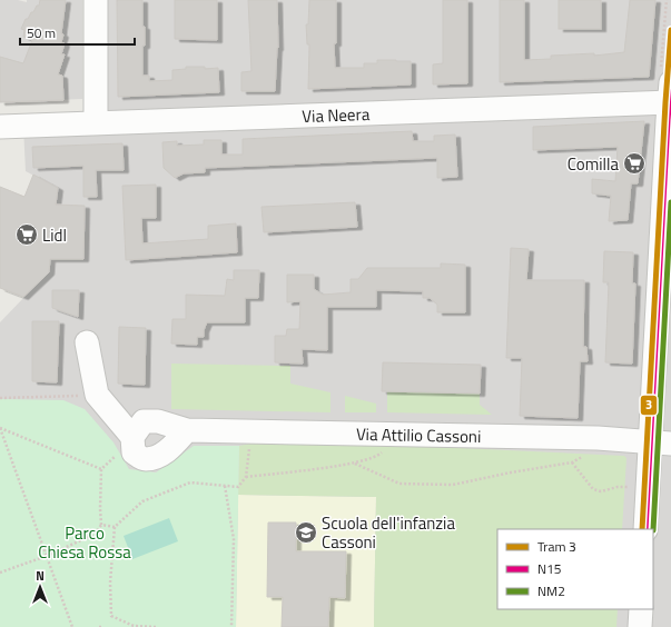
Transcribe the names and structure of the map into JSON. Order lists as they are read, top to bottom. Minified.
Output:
{"streets":{"street":["Via Neera","Via Attilio Cassoni"]},"parks":["Parco Chiesa Rossa"],"places":{"supermarket":["Comilla","Lidl"],"school or university":["Scuola dell'infanzia Cassoni"]},"lines":["tram line 3","transit line N15","transit line NM2"],"legend":["Tram 3","N15","NM2"],"scale_bar":"50 m","north":"top"}
